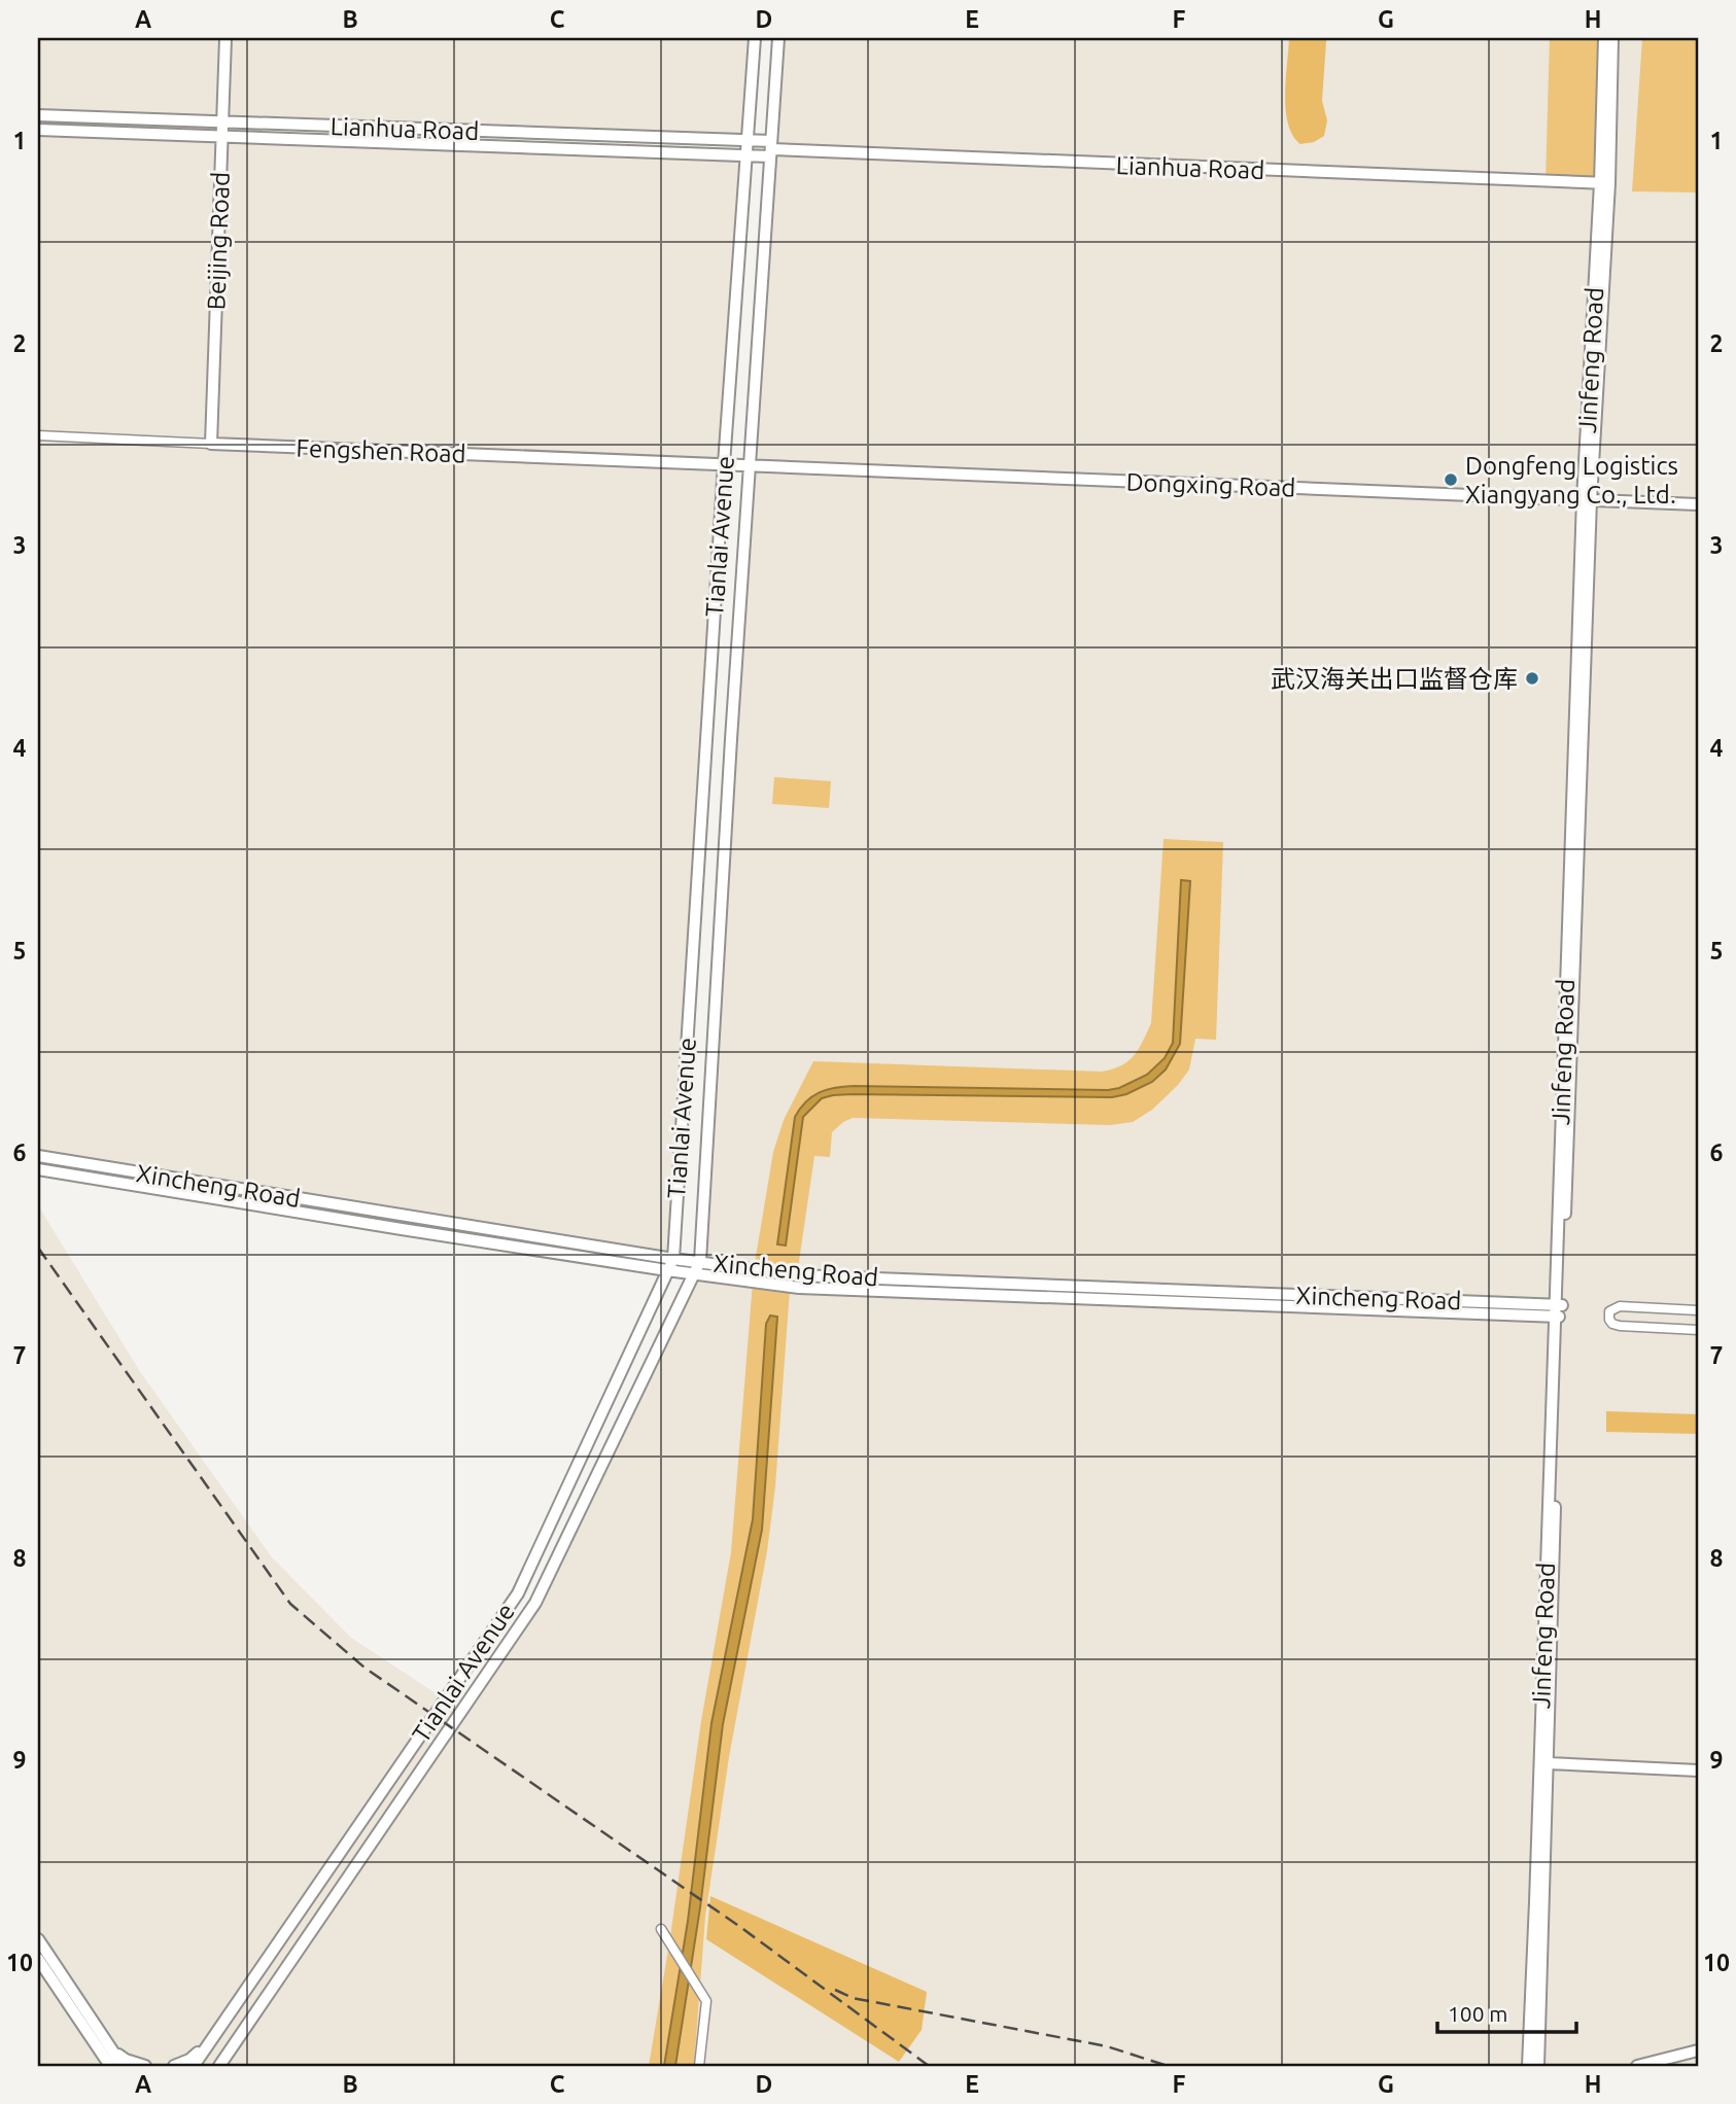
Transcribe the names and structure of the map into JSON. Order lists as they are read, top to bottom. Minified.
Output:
{"streets":{"street":["Lianhua Road","Beijing Road","Jinfeng Road","Fengshen Road","Dongxing Road","Tianlai Avenue","Xincheng Road"]},"crossings":[["Lianhua Road","Beijing Road"],["Lianhua Road","Jinfeng Road"],["Lianhua Road","Tianlai Avenue"],["Beijing Road","Fengshen Road"],["Jinfeng Road","Dongxing Road"],["Jinfeng Road","Xincheng Road"],["Fengshen Road","Dongxing Road"],["Fengshen Road","Tianlai Avenue"],["Dongxing Road","Tianlai Avenue"],["Tianlai Avenue","Xincheng Road"]],"places":["Dongfeng Logistics Xiangyang Co., Ltd.","武汉海关出口监督仓库"],"scale_bar":"100 m","grid":{"columns":["A","B","C","D","E","F","G","H"],"rows":["1","2","3","4","5","6","7","8","9","10"]}}
